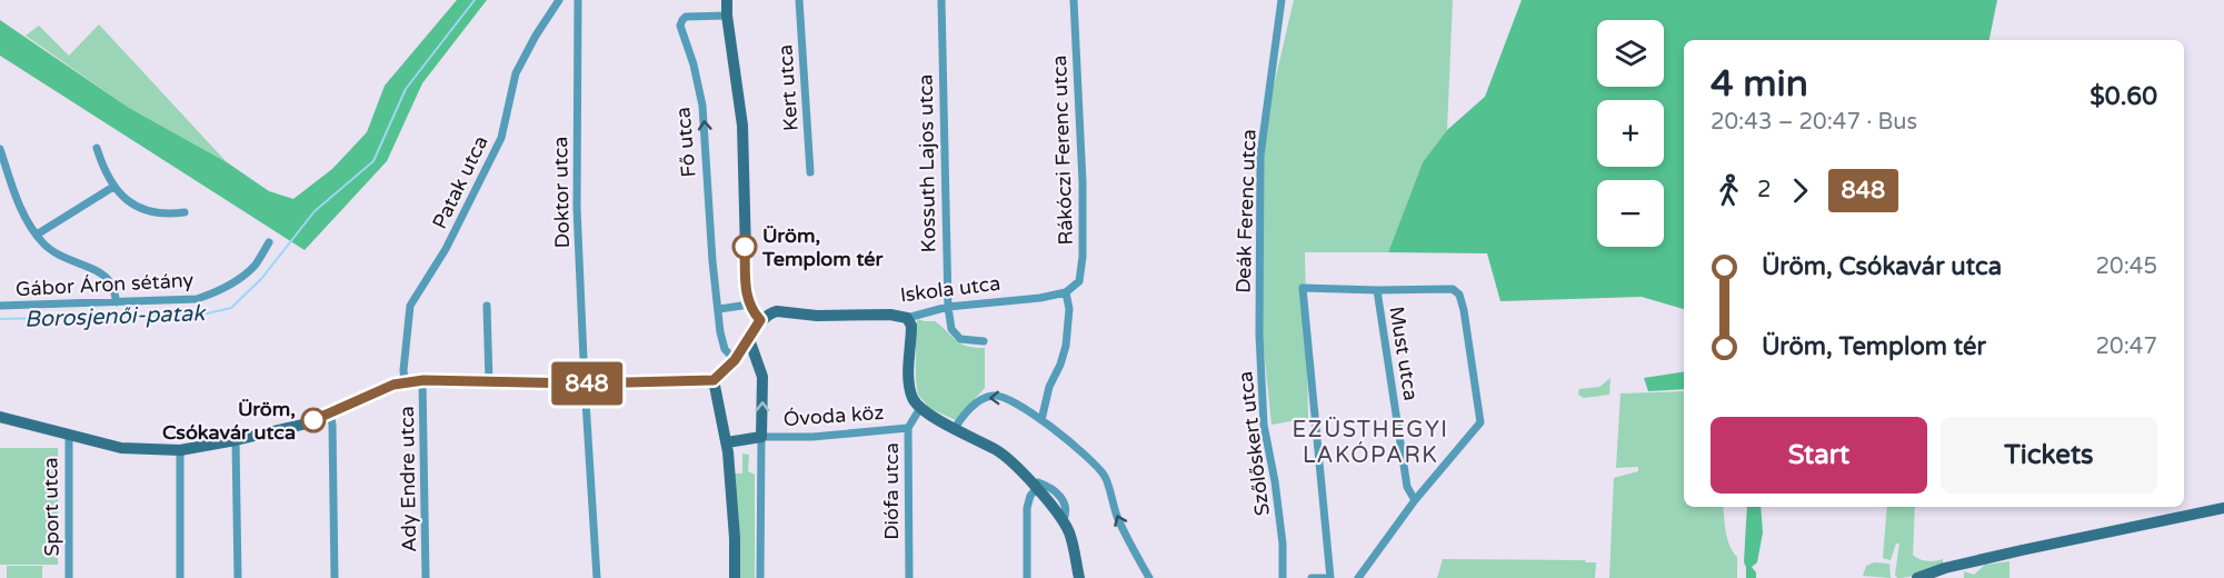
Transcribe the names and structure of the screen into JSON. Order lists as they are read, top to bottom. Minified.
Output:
{"streets":{"main road":["Iskola utca"],"street":["Kert utca","Fő utca","Rákóczi Ferenc utca","Kossuth Lajos utca","Patak utca","Doktor utca","Deák Ferenc utca","Gábor Áron sétány","Must utca","Óvoda köz","Szőlőskert utca","Ady Endre utca","Diófa utca","Sport utca"]},"crossings":[["Rákóczi Ferenc utca","Iskola utca"],["Kossuth Lajos utca","Iskola utca"],["Deák Ferenc utca","Szőlőskert utca"],["Óvoda köz","Diófa utca"]],"one_way":["Fő utca"],"districts":["EZÜSTHEGYI LAKÓPARK"],"water":["Borosjenői-patak"],"places":["Üröm, Templom tér","Üröm, Csókavár utca"],"lines":["bus line 848"],"page":{"on_map":"848","map_buttons":["+","−"],"heading":["4 min","20:43 – 20:47 · Bus","$0.60"],"legs":["2","848"],"list":[{"name":"Üröm, Csókavár utca","value":"20:45"},{"name":"Üröm, Templom tér","value":"20:47"}],"buttons":["Start","Tickets"]}}
